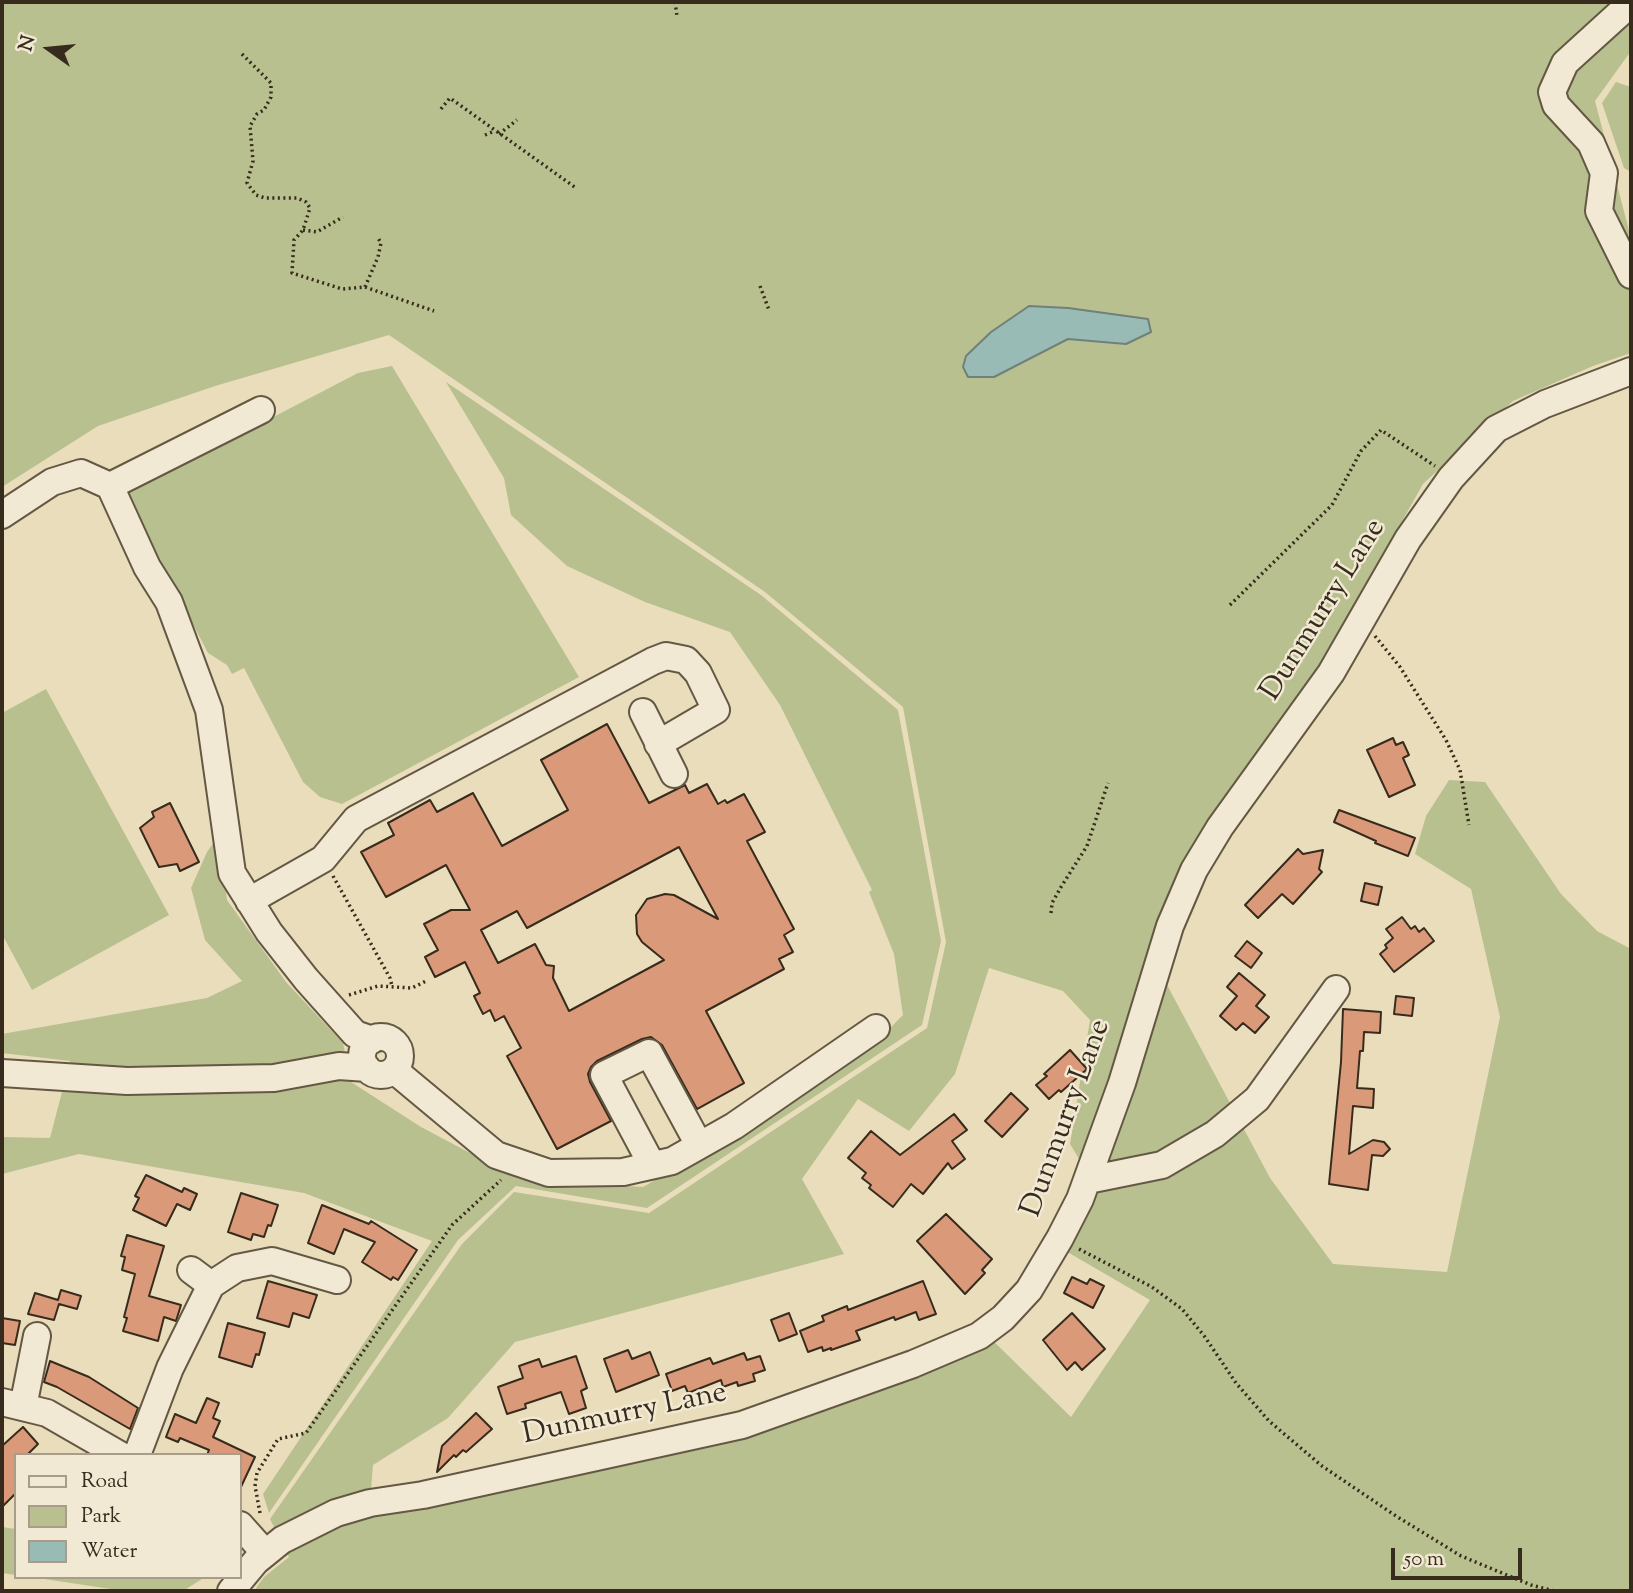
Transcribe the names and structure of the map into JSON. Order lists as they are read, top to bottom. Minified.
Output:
{"streets":{"street":["Dunmurry Lane"]},"legend":["Road","Park","Water"],"scale_bar":"50 m","north":"left"}
